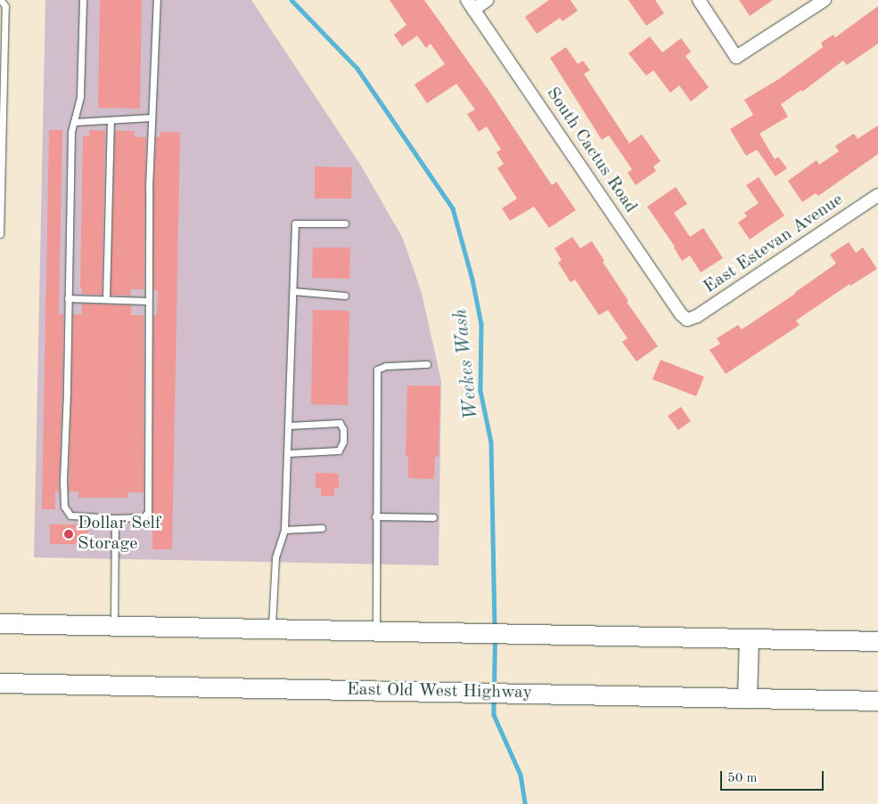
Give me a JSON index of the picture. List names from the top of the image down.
{
  "streets": {
    "main road": ["East Old West Highway"],
    "street": ["South Cactus Road", "East Estevan Avenue"]
  },
  "crossings": [
    ["South Cactus Road", "East Estevan Avenue"]
  ],
  "water": ["Weekes Wash"],
  "places": ["Dollar Self Storage"],
  "scale_bar": "50 m"
}
